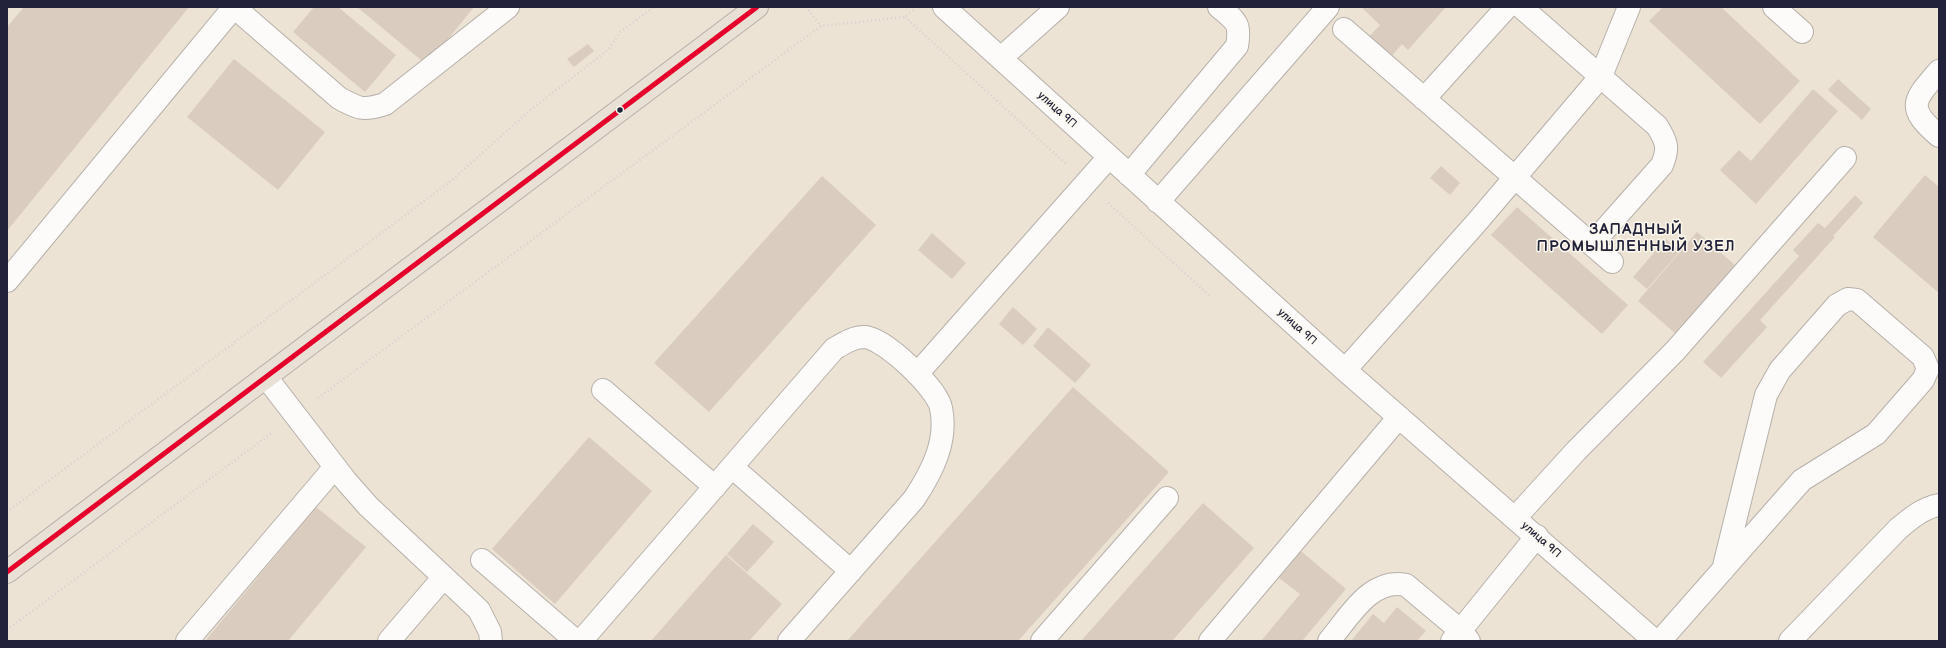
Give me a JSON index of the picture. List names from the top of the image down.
{
  "streets": {
    "street": ["улица 9П"]
  },
  "districts": ["ЗАПАДНЫЙ ПРОМЫШЛЕННЫЙ УЗЕЛ"]
}
